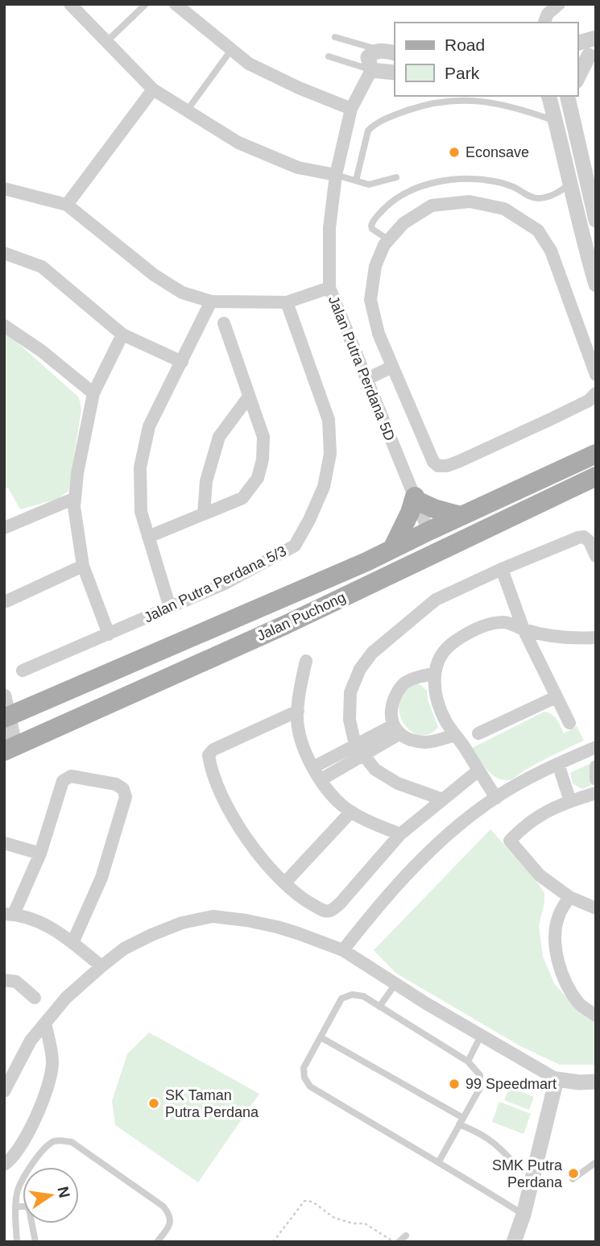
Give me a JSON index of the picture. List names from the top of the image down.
{
  "streets": {
    "main road": ["Jalan Puchong"],
    "street": ["Jalan Putra Perdana 5D", "Jalan Putra Perdana 5/3"]
  },
  "crossings": [
    ["Jalan Putra Perdana 5D", "Jalan Puchong"]
  ],
  "places": [
    "Econsave",
    "99 Speedmart",
    "SK Taman Putra Perdana",
    "SMK Putra Perdana"
  ],
  "legend": ["Road", "Park"],
  "north": "right"
}
